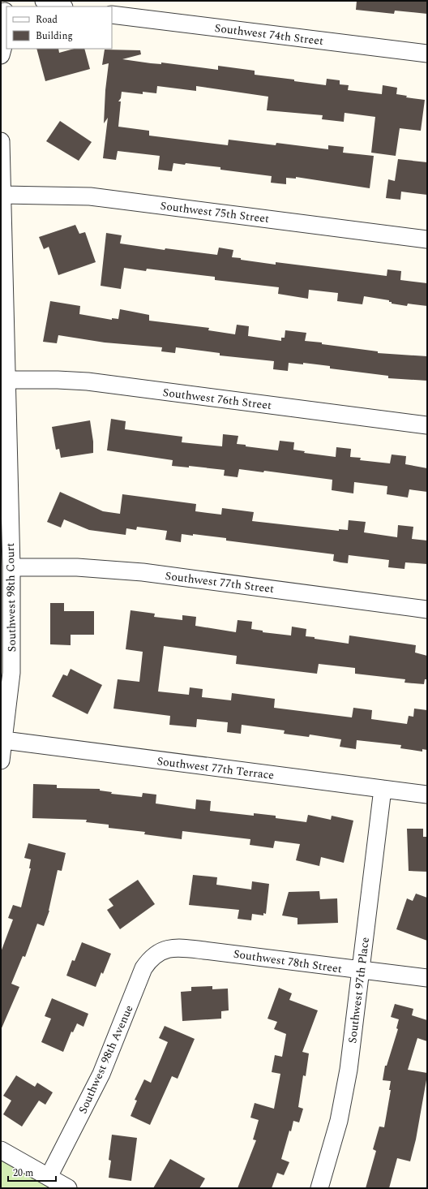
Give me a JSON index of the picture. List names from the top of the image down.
{
  "streets": {
    "street": [
      "Southwest 74th Street",
      "Southwest 75th Street",
      "Southwest 76th Street",
      "Southwest 77th Street",
      "Southwest 98th Court",
      "Southwest 77th Terrace",
      "Southwest 78th Street",
      "Southwest 97th Place",
      "Southwest 98th Avenue"
    ]
  },
  "crossings": [
    ["Southwest 75th Street", "Southwest 98th Court"],
    ["Southwest 76th Street", "Southwest 98th Court"],
    ["Southwest 77th Street", "Southwest 98th Court"],
    ["Southwest 98th Court", "Southwest 77th Terrace"],
    ["Southwest 77th Terrace", "Southwest 97th Place"],
    ["Southwest 78th Street", "Southwest 97th Place"],
    ["Southwest 78th Street", "Southwest 98th Avenue"]
  ],
  "legend": ["Road", "Building"],
  "scale_bar": "20 m"
}
